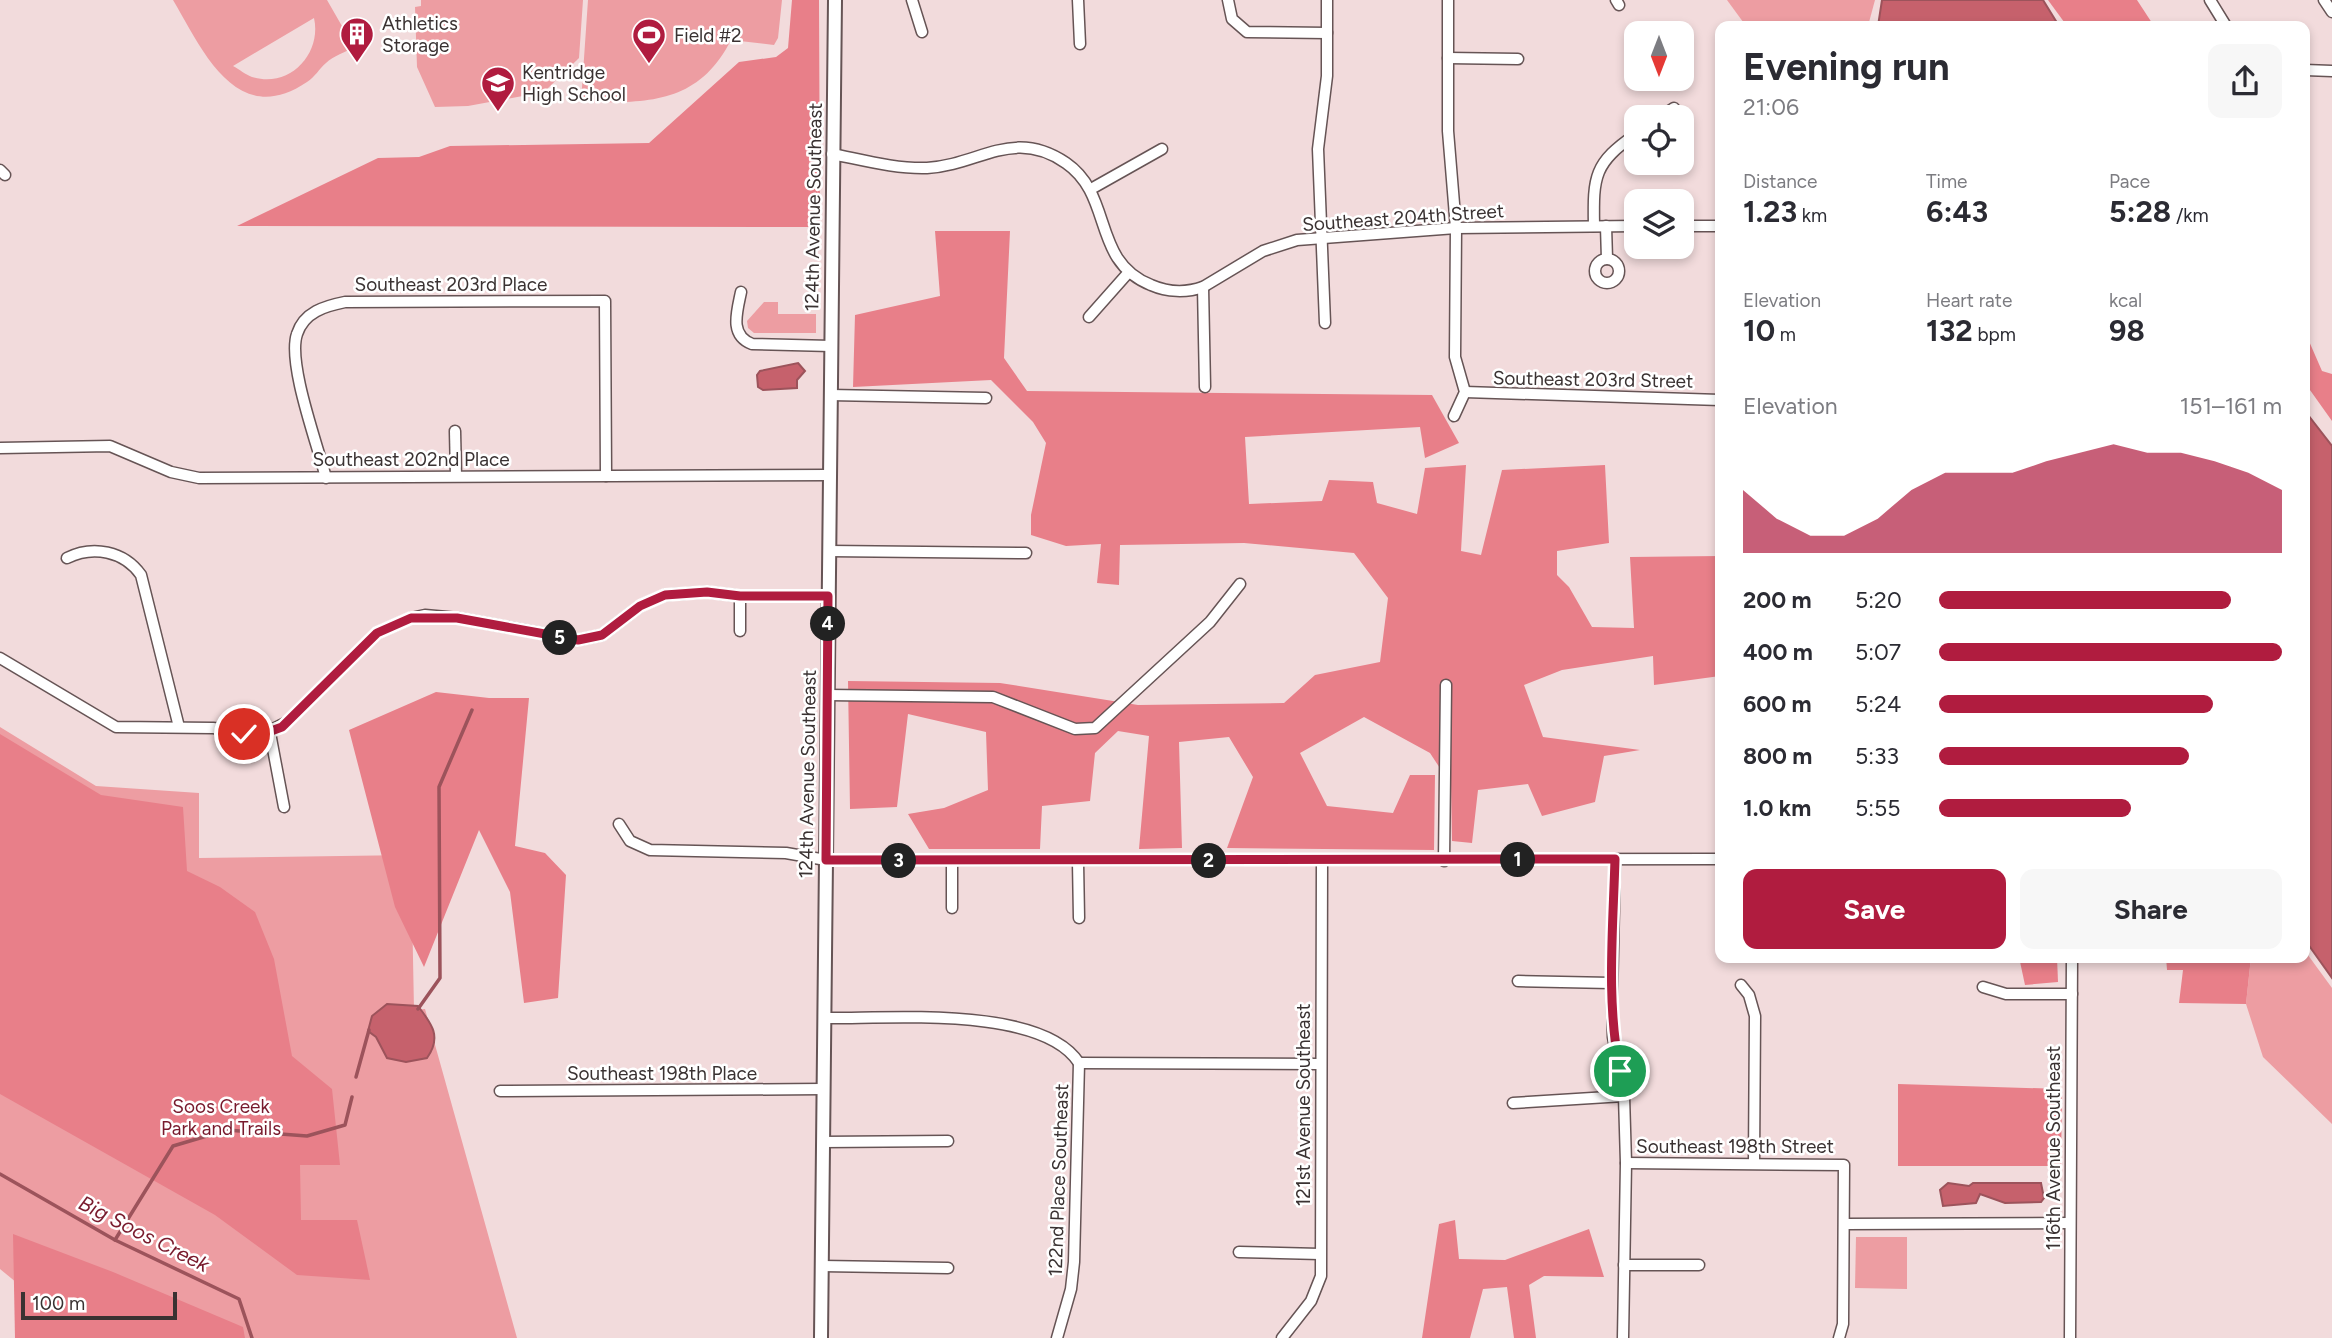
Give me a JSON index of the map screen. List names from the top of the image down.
{
  "streets": {
    "street": [
      "124th Avenue Southeast",
      "Southeast 204th Street",
      "Southeast 203rd Place",
      "Southeast 203rd Street",
      "Southeast 202nd Place",
      "Southeast 198th Place",
      "121st Avenue Southeast",
      "Southeast 198th Street",
      "116th Avenue Southeast",
      "122nd Place Southeast"
    ]
  },
  "crossings": [
    ["124th Avenue Southeast", "Southeast 202nd Place"],
    ["124th Avenue Southeast", "Southeast 198th Place"],
    ["Southeast 203rd Place", "Southeast 202nd Place"]
  ],
  "water": ["Big Soos Creek"],
  "parks": ["Soos Creek Park and Trails"],
  "places": {
    "building": ["Athletics Storage"],
    "sports": ["Field #2"],
    "school or university": ["Kentridge High School"]
  },
  "scale_bar": "100 m",
  "north": "bottom",
  "page": {
    "heading": ["Evening run", "21:06"],
    "stats": [
      ["Distance", "1.23 km"],
      ["Time", "6:43"],
      ["Pace", "5:28 /km"],
      ["Elevation", "10 m"],
      ["Heart rate", "132 bpm"],
      ["kcal", "98"]
    ],
    "chart": ["Elevation", "151–161 m"],
    "list": [
      {
        "name": "200 m",
        "note": "5:20"
      },
      {
        "name": "400 m",
        "note": "5:07"
      },
      {
        "name": "600 m",
        "note": "5:24"
      },
      {
        "name": "800 m",
        "note": "5:33"
      },
      {
        "name": "1.0 km",
        "note": "5:55"
      }
    ],
    "pins": [
      "4",
      "5",
      "1",
      "2",
      "3"
    ],
    "buttons": ["Save", "Share"],
    "scale": "100 m"
  }
}
